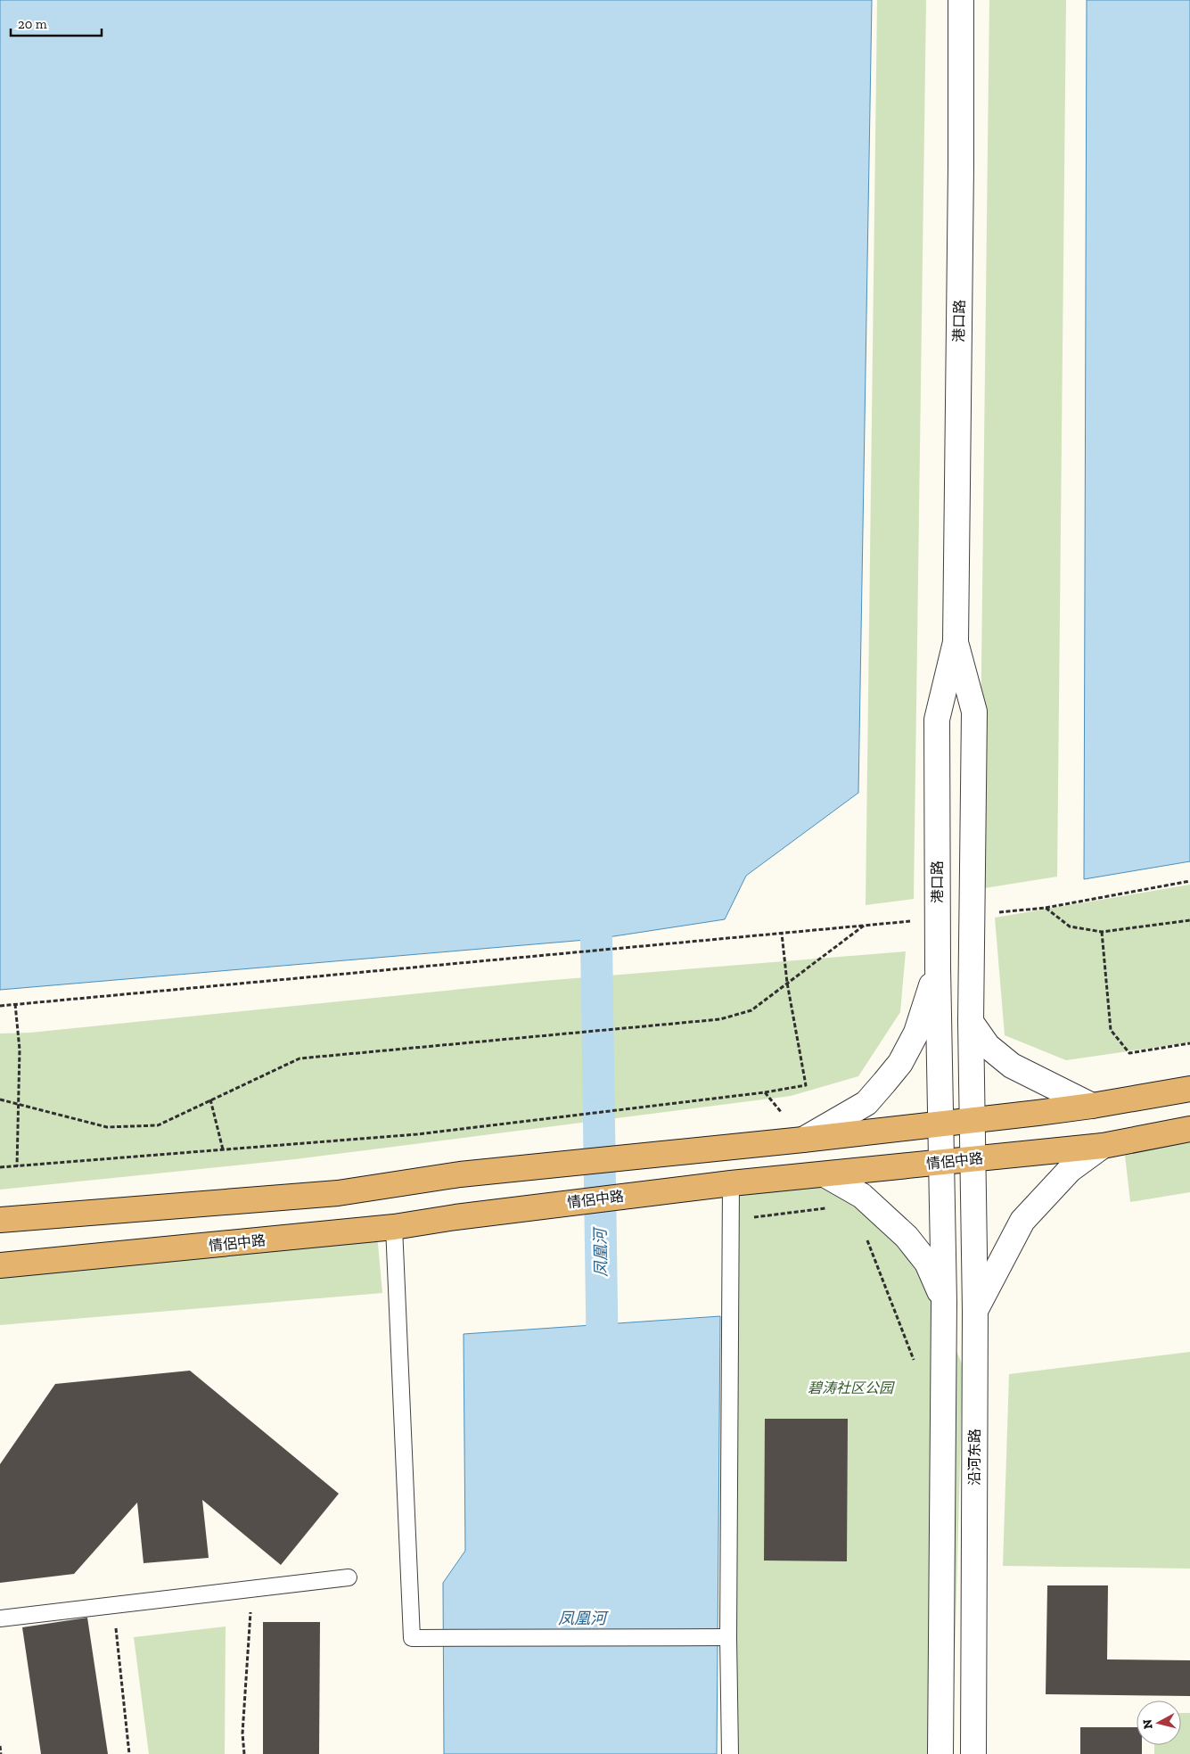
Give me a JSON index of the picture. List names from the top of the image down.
{
  "streets": {
    "highway": ["情侶中路"],
    "street": ["港口路", "沿河东路"]
  },
  "crossings": [
    ["港口路", "情侶中路"],
    ["港口路", "沿河东路"],
    ["情侶中路", "沿河东路"]
  ],
  "water": ["凤凰河"],
  "parks": ["碧涛社区公园"],
  "scale_bar": "20 m",
  "north": "left"
}
